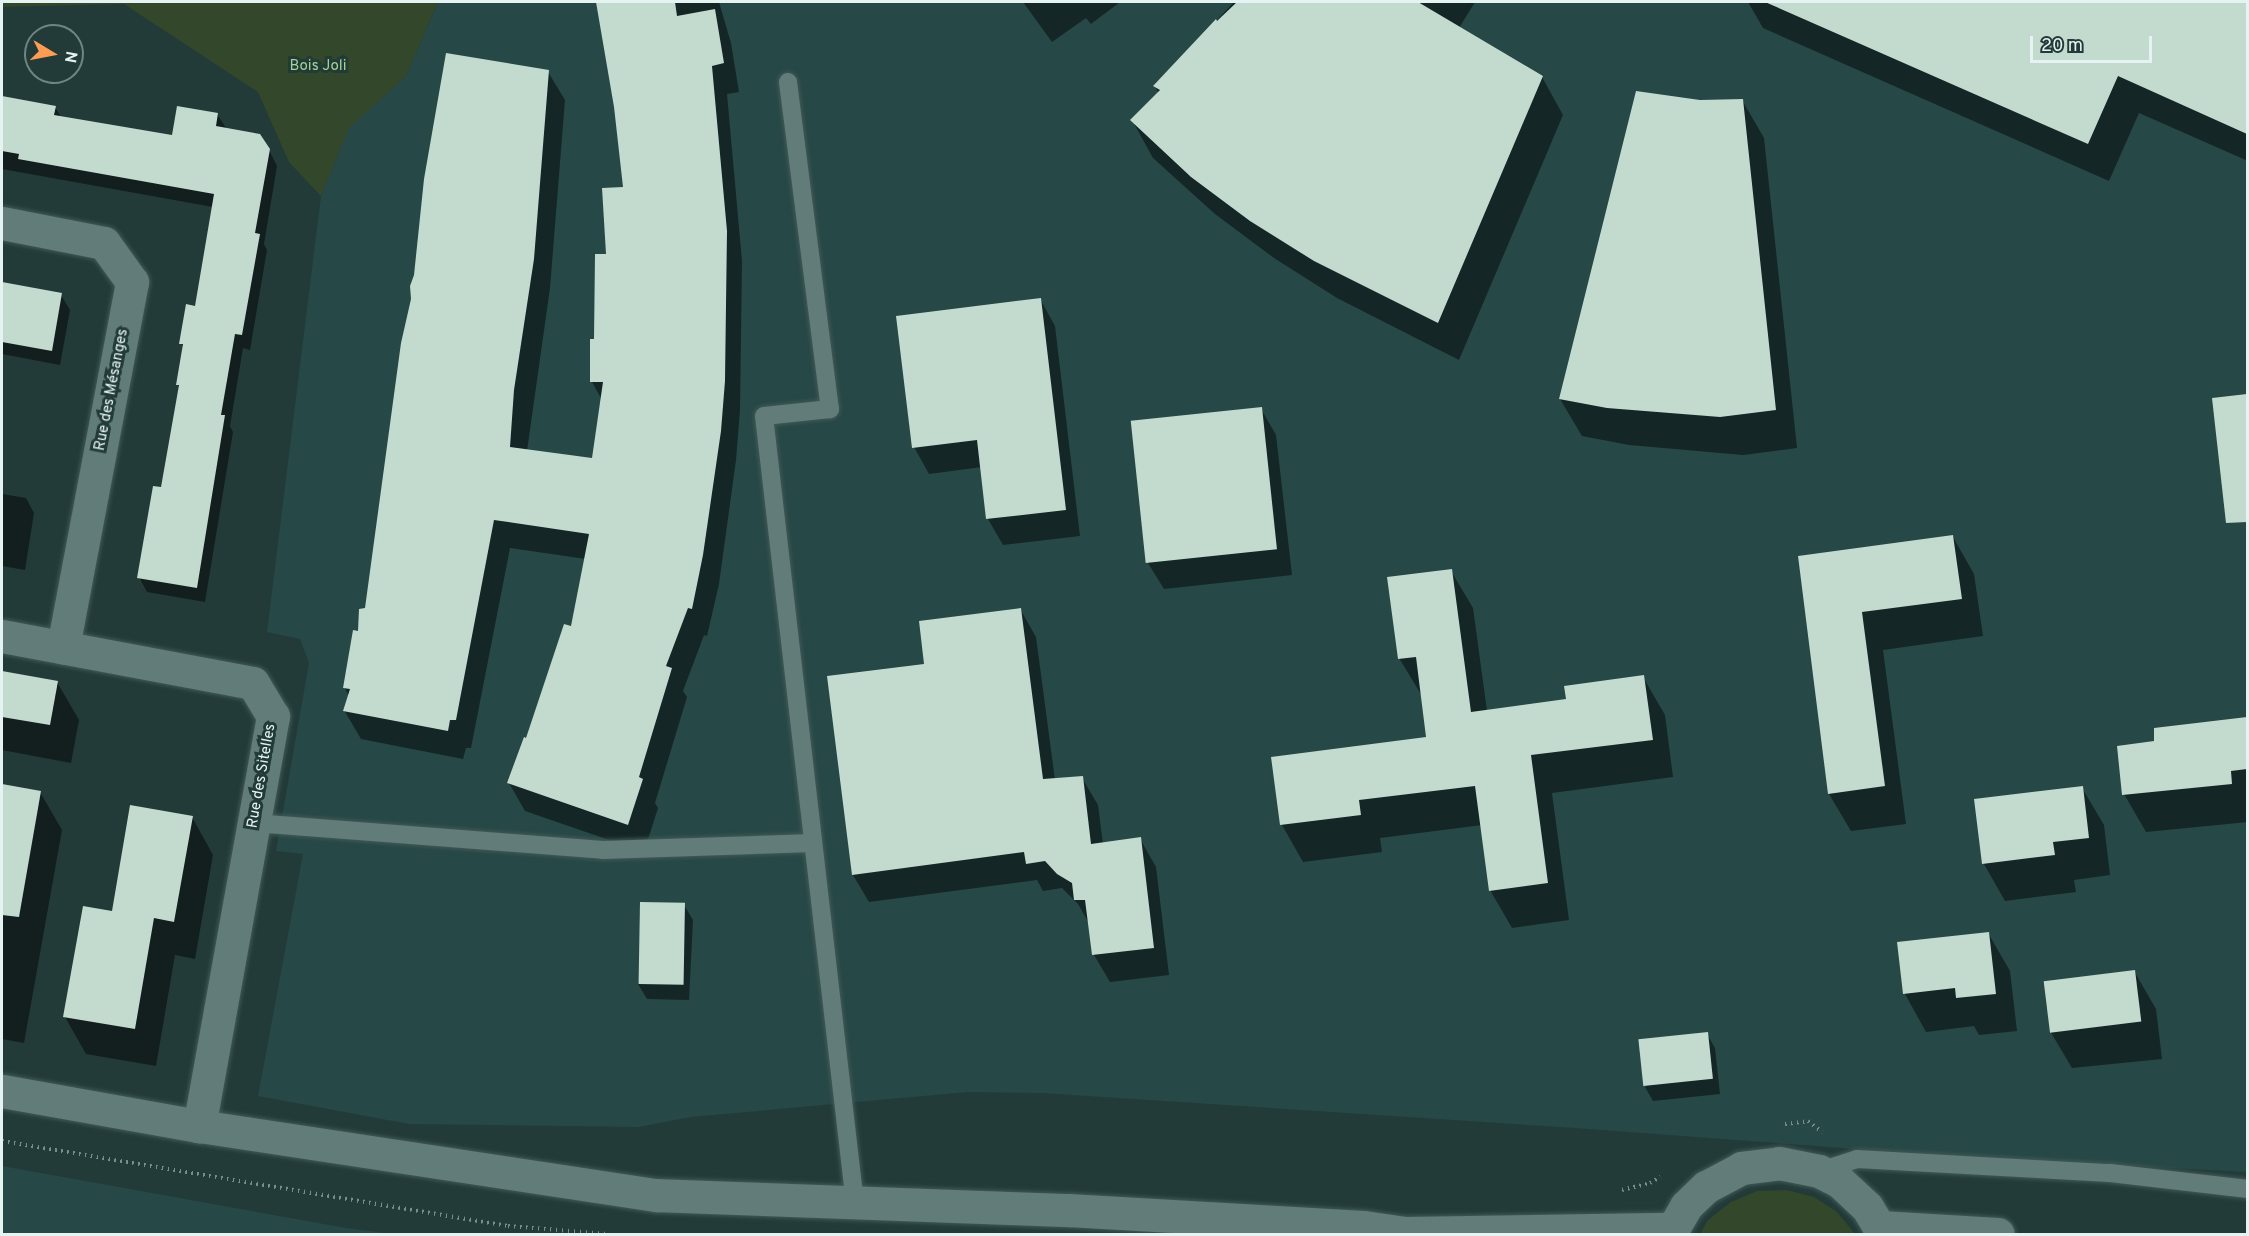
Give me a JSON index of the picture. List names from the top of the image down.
{
  "streets": {
    "street": ["Rue des Mésanges", "Rue des Sitelles"]
  },
  "crossings": [
    ["Rue des Mésanges", "Rue des Sitelles"]
  ],
  "parks": ["Bois Joli"],
  "scale_bar": "20 m",
  "north": "right"
}
